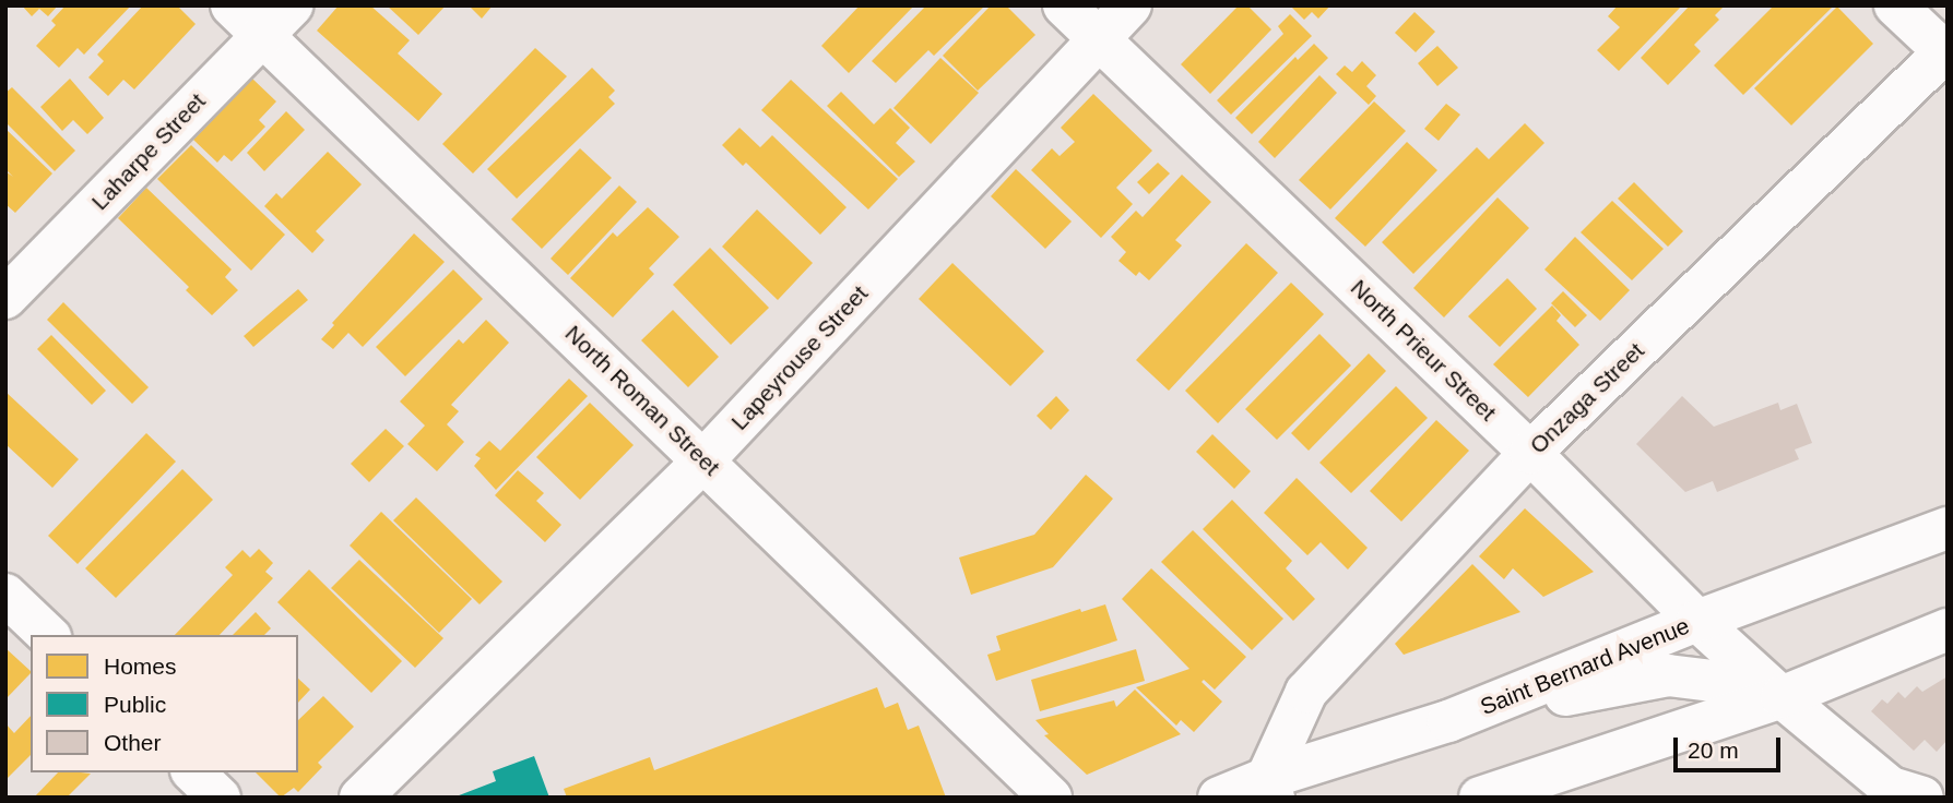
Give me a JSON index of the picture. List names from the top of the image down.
{
  "streets": {
    "street": [
      "Laharpe Street",
      "North Prieur Street",
      "Lapeyrouse Street",
      "Onzaga Street",
      "North Roman Street",
      "Saint Bernard Avenue"
    ]
  },
  "crossings": [
    ["Laharpe Street", "North Roman Street"],
    ["North Prieur Street", "Lapeyrouse Street"],
    ["North Prieur Street", "Onzaga Street"],
    ["North Prieur Street", "Saint Bernard Avenue"],
    ["Lapeyrouse Street", "North Roman Street"],
    ["Onzaga Street", "Saint Bernard Avenue"]
  ],
  "legend": ["Homes", "Public", "Other"],
  "scale_bar": "20 m"
}
